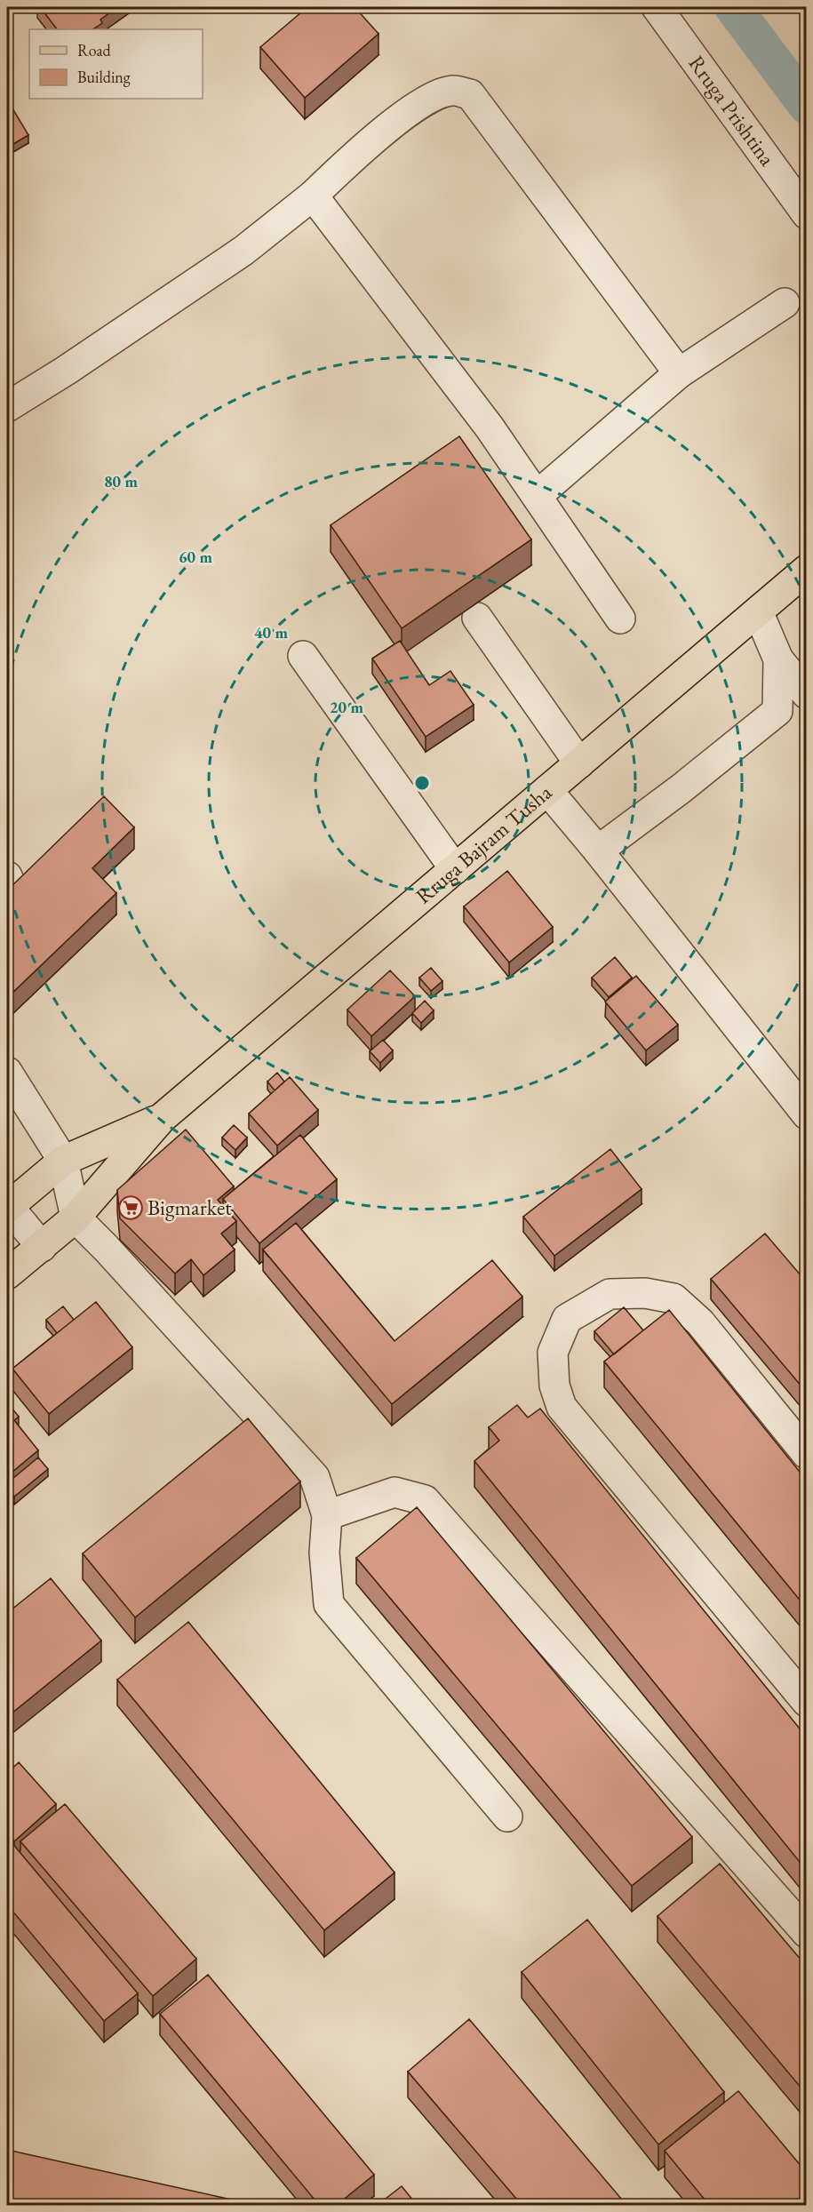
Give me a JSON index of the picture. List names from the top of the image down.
{
  "streets": {
    "main road": ["Rruga Bajram Tusha"],
    "street": ["Rruga Prishtina"]
  },
  "places": {
    "supermarket": ["Bigmarket"]
  },
  "legend": ["Road", "Building"],
  "rings": [
    "80 m",
    "60 m",
    "40 m",
    "20 m"
  ]
}
